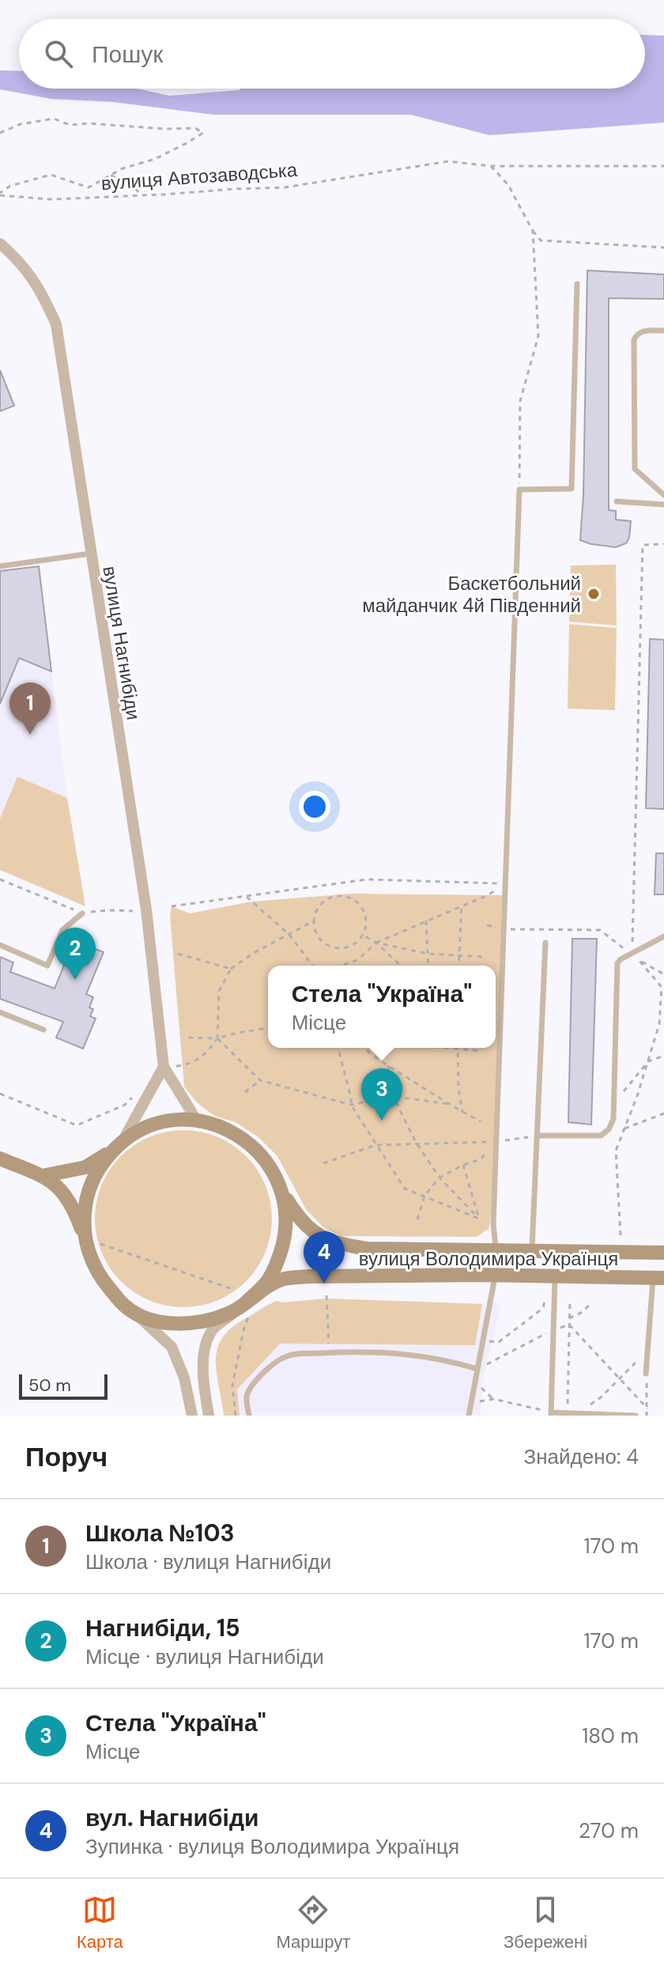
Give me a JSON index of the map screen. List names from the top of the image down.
{
  "streets": {
    "street": ["вулиця Нагнибіди", "вулиця Володимира Українця"],
    "path": ["вулиця Автозаводська"]
  },
  "crossings": [
    ["вулиця Нагнибіди", "вулиця Володимира Українця"]
  ],
  "places": ["Баскетбольний майданчик 4й Південний"],
  "scale_bar": "50 m",
  "page": {
    "search": "Пошук",
    "pins": [
      "1",
      "2",
      "3",
      "4"
    ],
    "popup": ["Стела \"Україна\"", "Місце"],
    "scale": "50 m",
    "heading": ["Поруч", "Знайдено: 4"],
    "list": [
      {
        "mark": "1",
        "name": "Школа №103",
        "note": "Школа · вулиця Нагнибіди",
        "value": "170 m"
      },
      {
        "mark": "2",
        "name": "Нагнибіди, 15",
        "note": "Місце · вулиця Нагнибіди",
        "value": "170 m"
      },
      {
        "mark": "3",
        "name": "Стела \"Україна\"",
        "note": "Місце",
        "value": "180 m"
      },
      {
        "mark": "4",
        "name": "вул. Нагнибіди",
        "note": "Зупинка · вулиця Володимира Українця",
        "value": "270 m"
      }
    ],
    "nav": ["Карта", "Маршрут", "Збережені"]
  }
}
